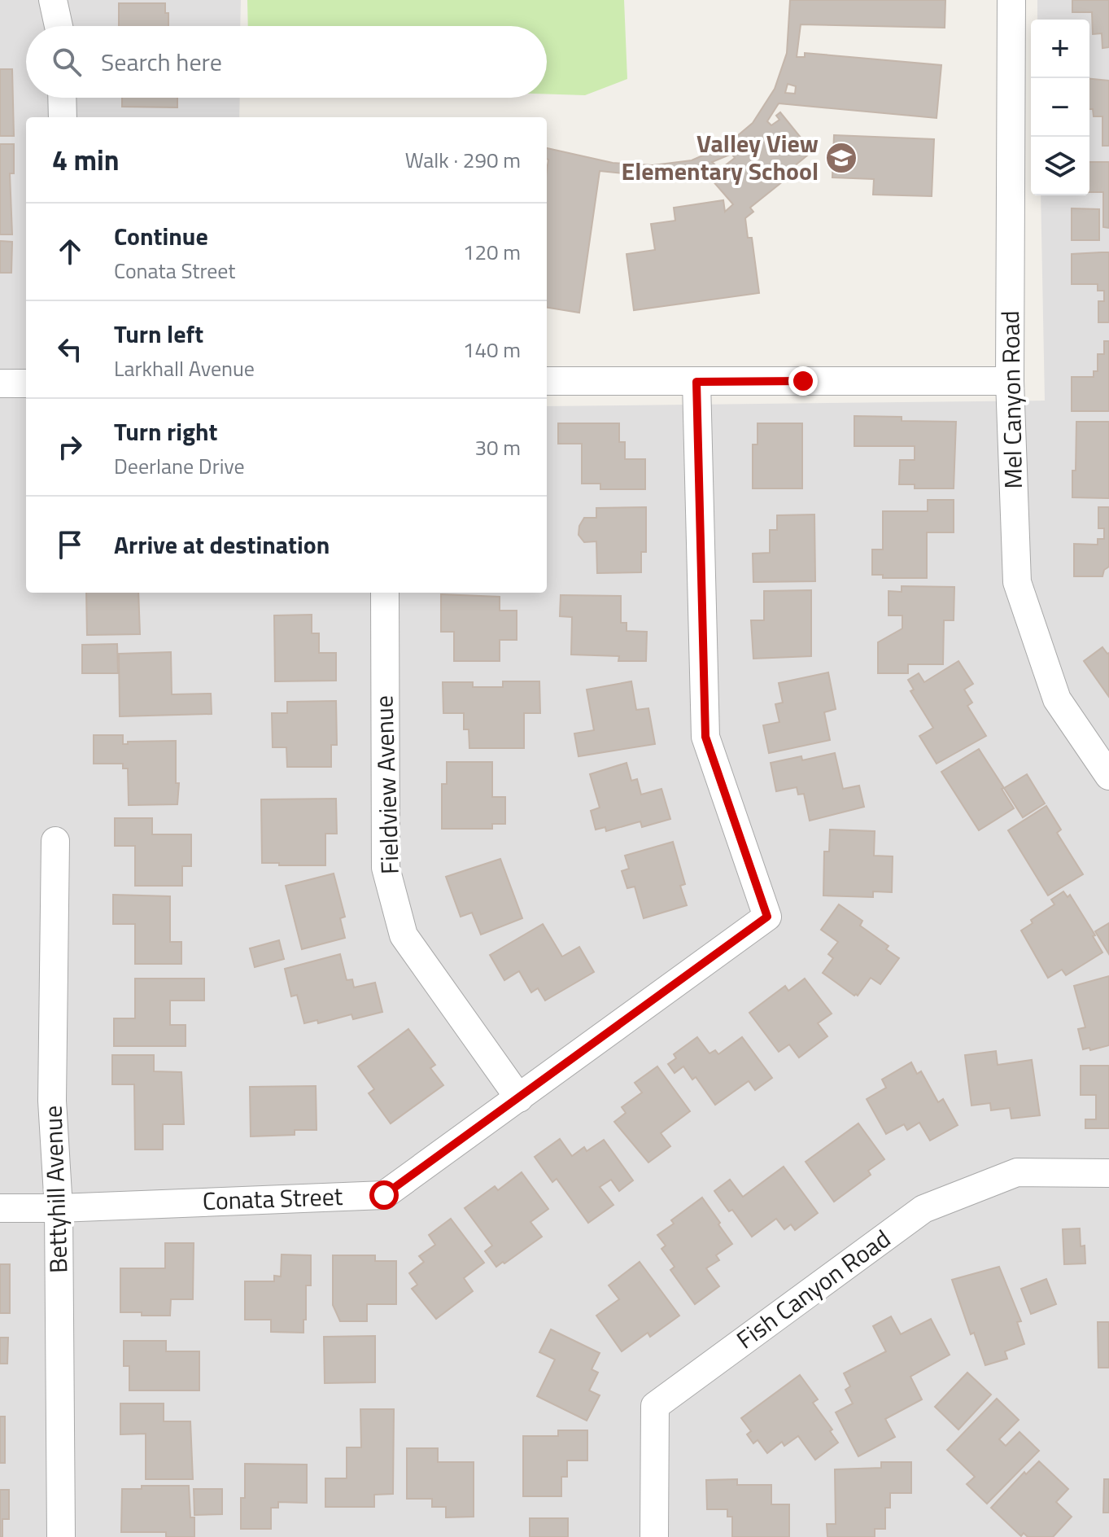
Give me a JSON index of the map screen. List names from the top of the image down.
{
  "streets": {
    "street": [
      "Mel Canyon Road",
      "Fieldview Avenue",
      "Bettyhill Avenue",
      "Conata Street",
      "Fish Canyon Road"
    ]
  },
  "crossings": [
    ["Fieldview Avenue", "Conata Street"],
    ["Bettyhill Avenue", "Conata Street"]
  ],
  "places": {
    "school or university": ["Valley View Elementary School"]
  },
  "page": {
    "map_buttons": ["+", "−"],
    "search": "Search here",
    "heading": ["4 min", "Walk · 290 m"],
    "list": [
      ["Continue", "Conata Street", "120 m"],
      ["Turn left", "Larkhall Avenue", "140 m"],
      ["Turn right", "Deerlane Drive", "30 m"],
      "Arrive at destination"
    ]
  }
}
